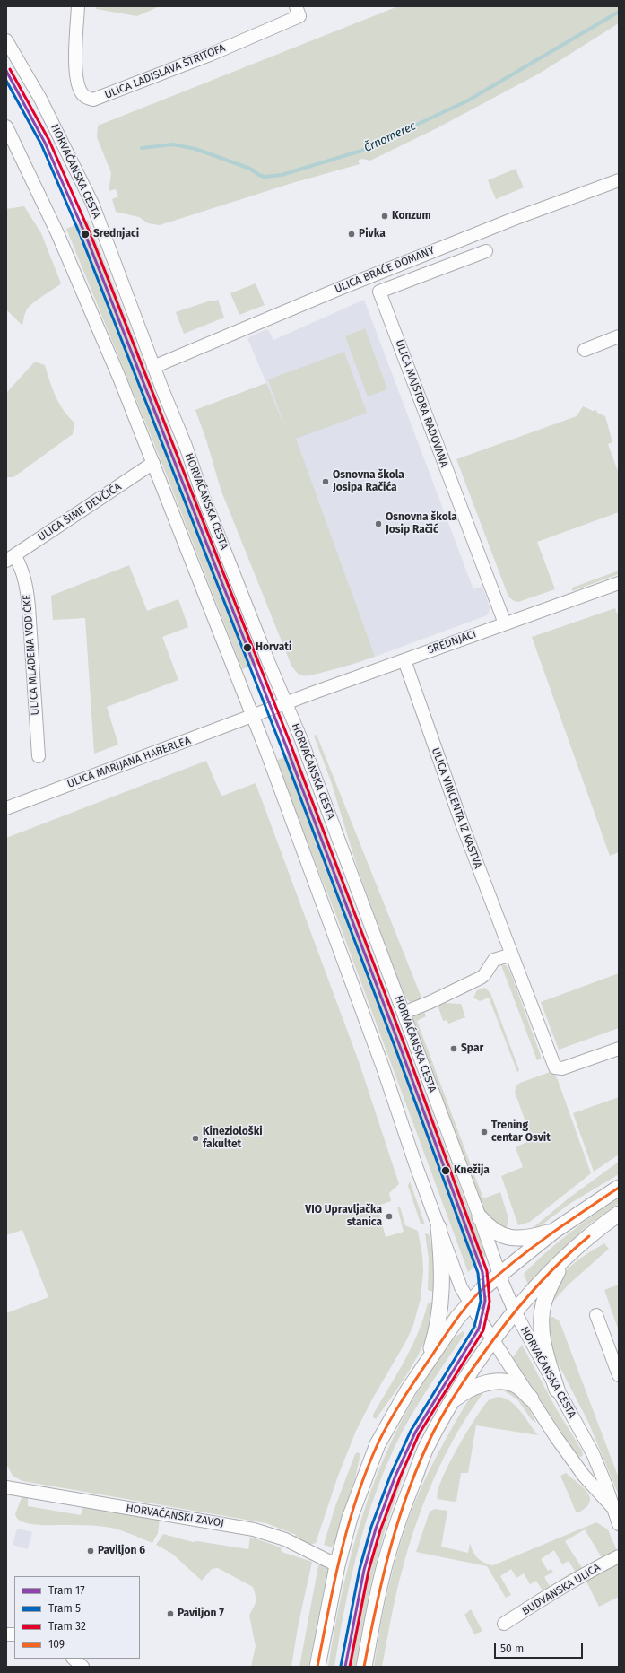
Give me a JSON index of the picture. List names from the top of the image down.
{
  "streets": {
    "street": [
      "ULICA LADISLAVA ŠTRITOFA",
      "HORVAĆANSKA CESTA",
      "ULICA BRAĆE DOMANY",
      "ULICA MAJSTORA RADOVANA",
      "ULICA ŠIME DEVČIĆA",
      "SREDNJACI",
      "ULICA MLADENA VODIČKE",
      "ULICA MARIJANA HABERLEA",
      "ULICA VINCENTA IZ KASTVA",
      "HORVAĆANSKI ZAVOJ",
      "BUDVANSKA ULICA"
    ]
  },
  "crossings": [
    ["HORVAĆANSKA CESTA", "ULICA BRAĆE DOMANY"],
    ["HORVAĆANSKA CESTA", "ULICA ŠIME DEVČIĆA"],
    ["HORVAĆANSKA CESTA", "SREDNJACI"],
    ["HORVAĆANSKA CESTA", "ULICA MARIJANA HABERLEA"],
    ["ULICA MAJSTORA RADOVANA", "SREDNJACI"],
    ["ULICA ŠIME DEVČIĆA", "ULICA MLADENA VODIČKE"],
    ["SREDNJACI", "ULICA MARIJANA HABERLEA"],
    ["SREDNJACI", "ULICA VINCENTA IZ KASTVA"]
  ],
  "water": ["Črnomerec"],
  "places": [
    "Konzum",
    "Srednjaci",
    "Pivka",
    "Osnovna škola Josipa Račića",
    "Osnovna škola Josip Račić",
    "Horvati",
    "Spar",
    "Trening centar Osvit",
    "Kineziološki fakultet",
    "Knežija",
    "VIO Upravljačka stanica",
    "Paviljon 6",
    "Paviljon 7"
  ],
  "lines": [
    "tram line 32",
    "tram line 17",
    "tram line 5",
    "transit line 109"
  ],
  "legend": [
    "Tram 17",
    "Tram 5",
    "Tram 32",
    "109"
  ],
  "scale_bar": "50 m"
}
